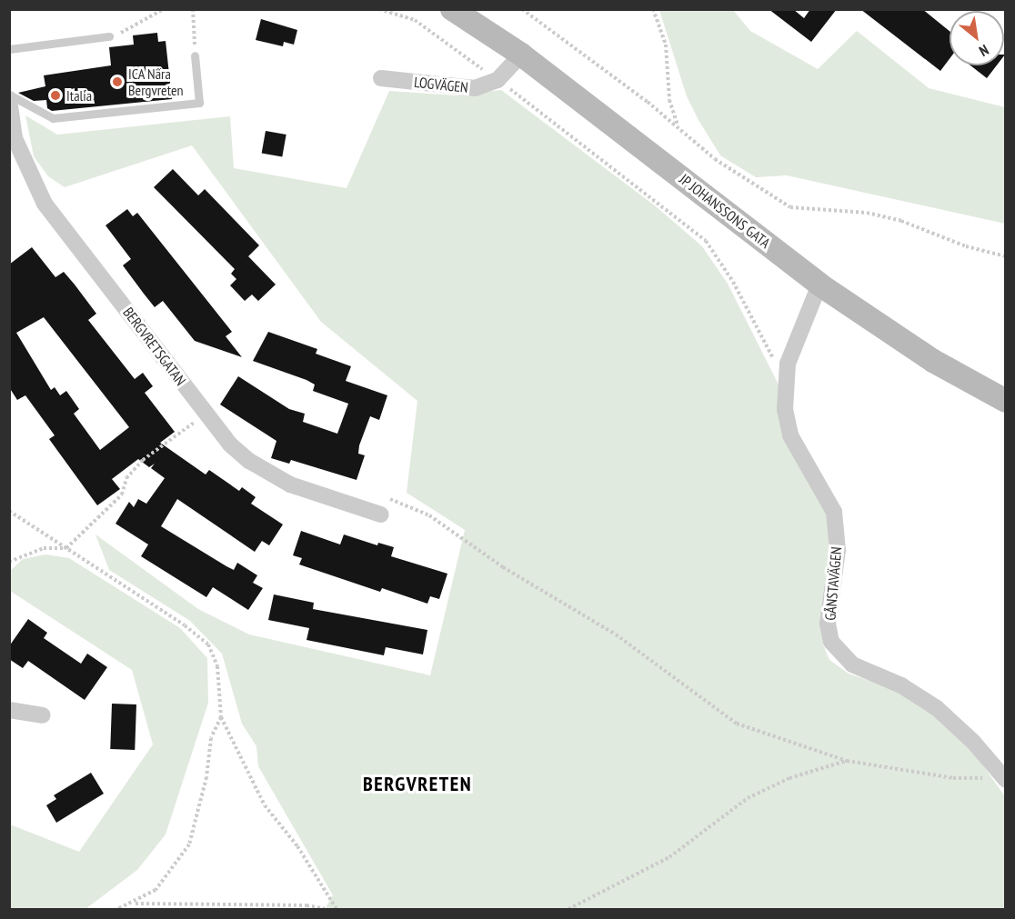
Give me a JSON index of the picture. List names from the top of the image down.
{
  "streets": {
    "street": [
      "LOGVÄGEN",
      "JP JOHANSSONS GATA",
      "BERGVRETSGATAN",
      "GÅNSTAVÄGEN"
    ]
  },
  "crossings": [
    ["LOGVÄGEN", "JP JOHANSSONS GATA"],
    ["JP JOHANSSONS GATA", "GÅNSTAVÄGEN"]
  ],
  "districts": ["BERGVRETEN"],
  "places": ["ICA Nära Bergvreten", "Italia"],
  "north": "bottom right"
}
